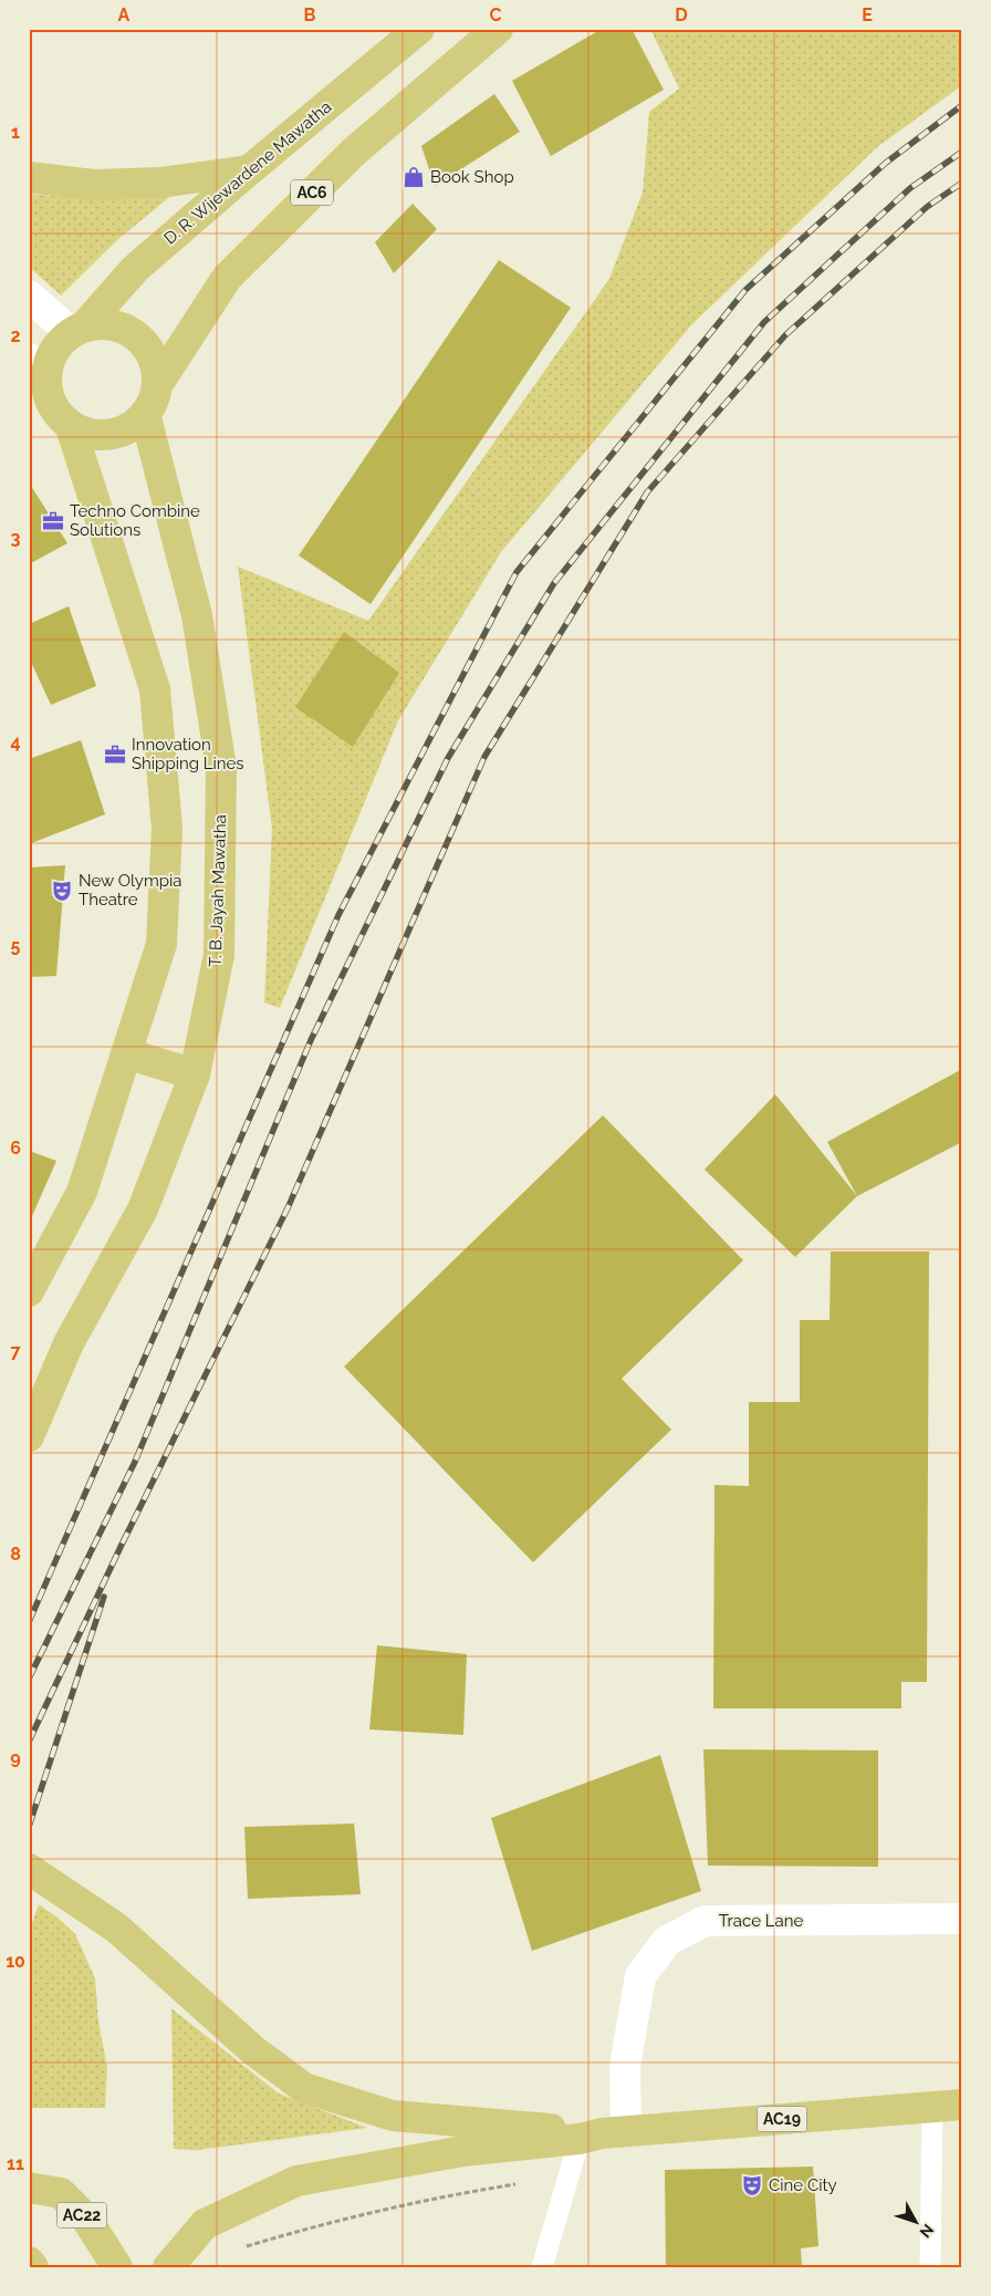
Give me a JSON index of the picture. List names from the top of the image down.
{
  "streets": {
    "main road": [
      "D. R. Wijewardene Mawatha",
      "AC6",
      "T. B. Jayah Mawatha",
      "AC19",
      "AC22"
    ],
    "street": ["Trace Lane"]
  },
  "crossings": [
    ["D. R. Wijewardene Mawatha", "AC6"],
    ["D. R. Wijewardene Mawatha", "T. B. Jayah Mawatha"],
    ["AC6", "T. B. Jayah Mawatha"],
    ["Trace Lane", "AC19"]
  ],
  "places": {
    "shop": ["Book Shop"],
    "office": ["Techno Combine Solutions", "Innovation Shipping Lines"],
    "theatre": ["New Olympia Theatre", "Cine City"]
  },
  "north": "bottom right",
  "grid": {
    "columns": [
      "A",
      "B",
      "C",
      "D",
      "E"
    ],
    "rows": [
      "1",
      "2",
      "3",
      "4",
      "5",
      "6",
      "7",
      "8",
      "9",
      "10",
      "11"
    ]
  }
}
